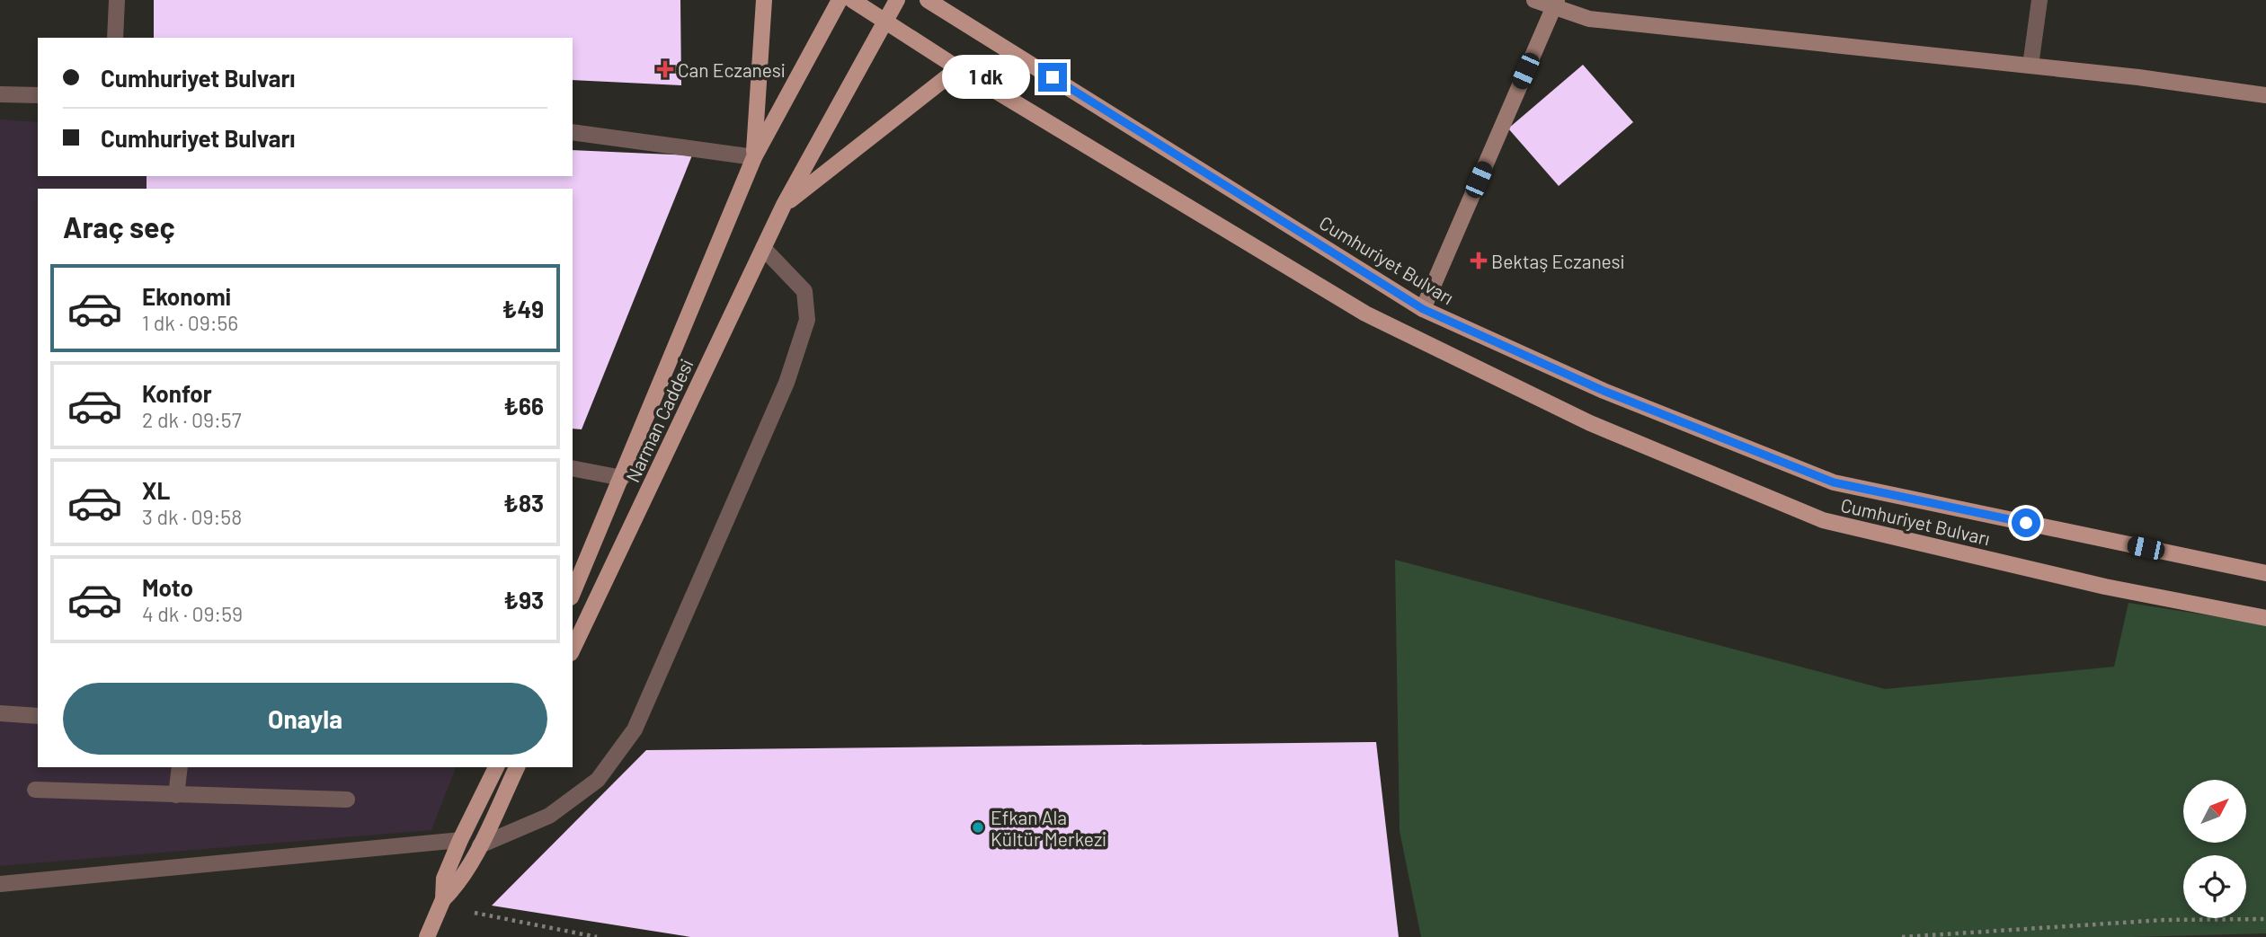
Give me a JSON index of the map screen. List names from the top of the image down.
{
  "streets": {
    "main road": ["Cumhuriyet Bulvarı", "Narman Caddesi"]
  },
  "crossings": [
    ["Cumhuriyet Bulvarı", "Narman Caddesi"]
  ],
  "places": {
    "health": ["Can Eczanesi", "Bektaş Eczanesi"],
    "other": ["Efkan Ala Kültür Merkezi"]
  },
  "north": "top right",
  "page": {
    "banner": ["Cumhuriyet Bulvarı", "Cumhuriyet Bulvarı"],
    "bubble": "1 dk",
    "heading": "Araç seç",
    "list": [
      {
        "name": "Ekonomi",
        "note": "1 dk · 09:56",
        "value": "₺49"
      },
      {
        "name": "Konfor",
        "note": "2 dk · 09:57",
        "value": "₺66"
      },
      {
        "name": "XL",
        "note": "3 dk · 09:58",
        "value": "₺83"
      },
      {
        "name": "Moto",
        "note": "4 dk · 09:59",
        "value": "₺93"
      }
    ],
    "buttons": "Onayla"
  }
}
